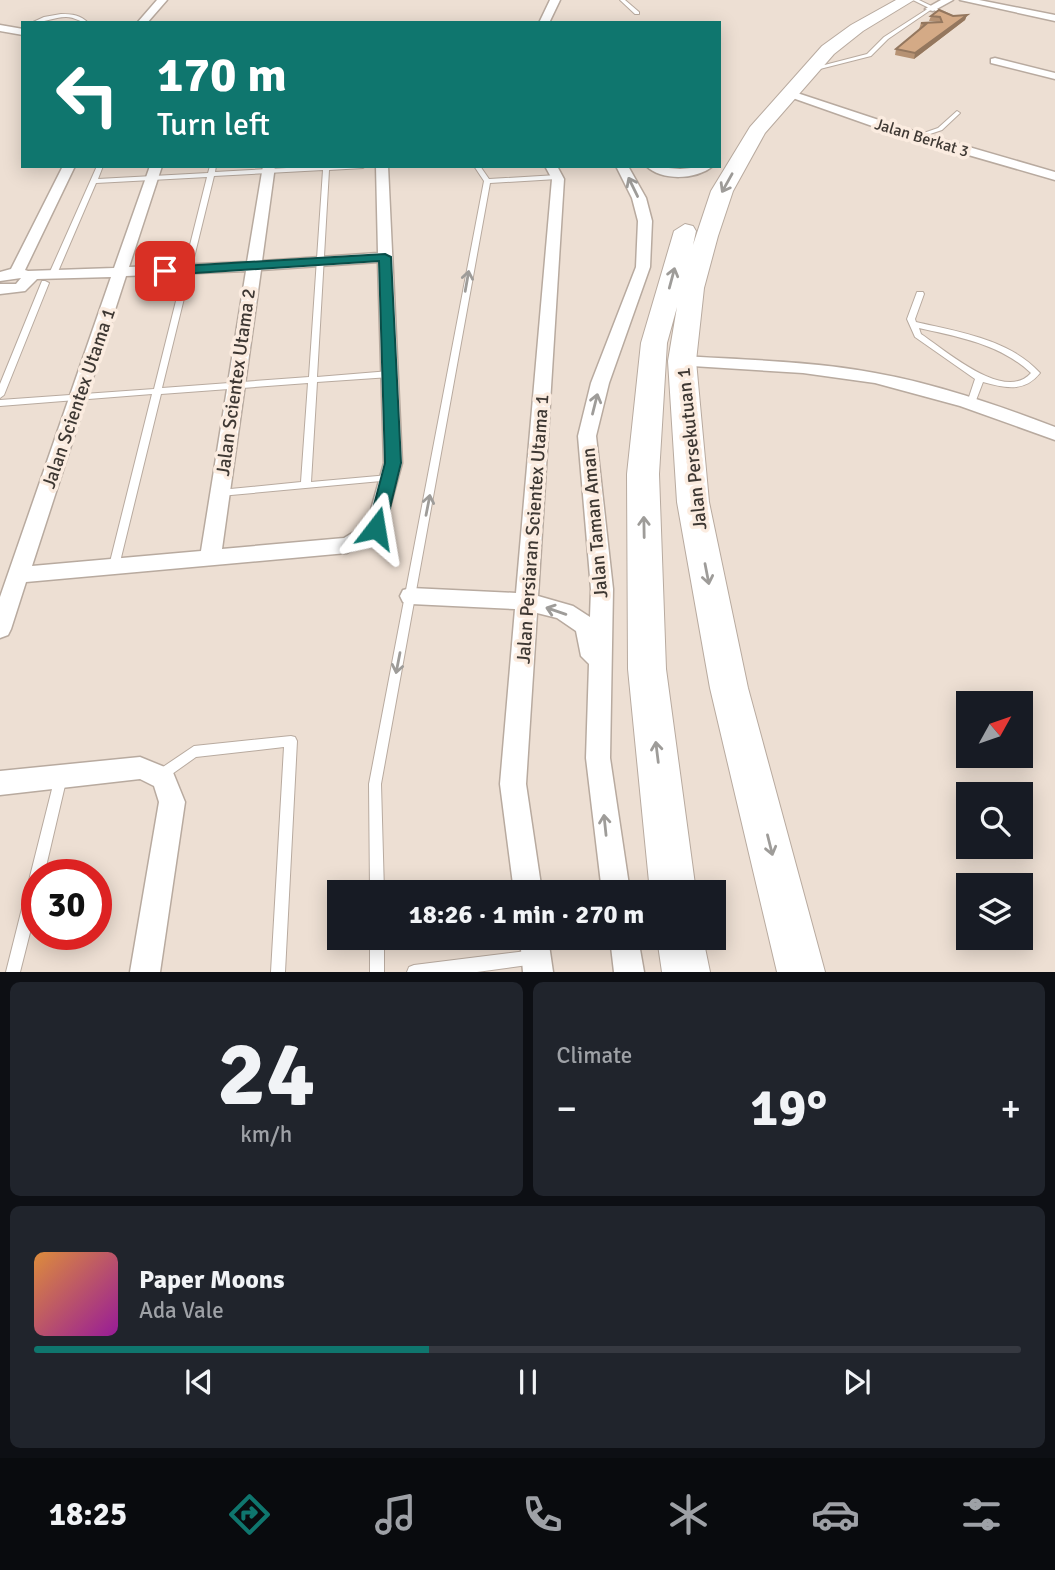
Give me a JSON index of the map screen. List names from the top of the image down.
{
  "streets": {
    "highway": ["Jalan Persekutuan 1"],
    "street": [
      "Jalan Berkat 3",
      "Jalan Scientex Utama 2",
      "Jalan Scientex Utama 1",
      "Jalan Taman Aman",
      "Jalan Persiaran Scientex Utama 1"
    ]
  },
  "crossings": [
    ["Jalan Berkat 3", "Jalan Persekutuan 1"]
  ],
  "one_way": ["Jalan Taman Aman"],
  "north": "top right",
  "page": {
    "turn": ["170 m", "Turn left"],
    "limit": "30",
    "trip": "18:26 · 1 min · 270 m",
    "tile": [
      ["24", "km/h"],
      "Climate"
    ],
    "heat": ["−", "19°", "+"],
    "song": ["Paper Moons", "Ada Vale"],
    "tabs": "18:25"
  }
}
